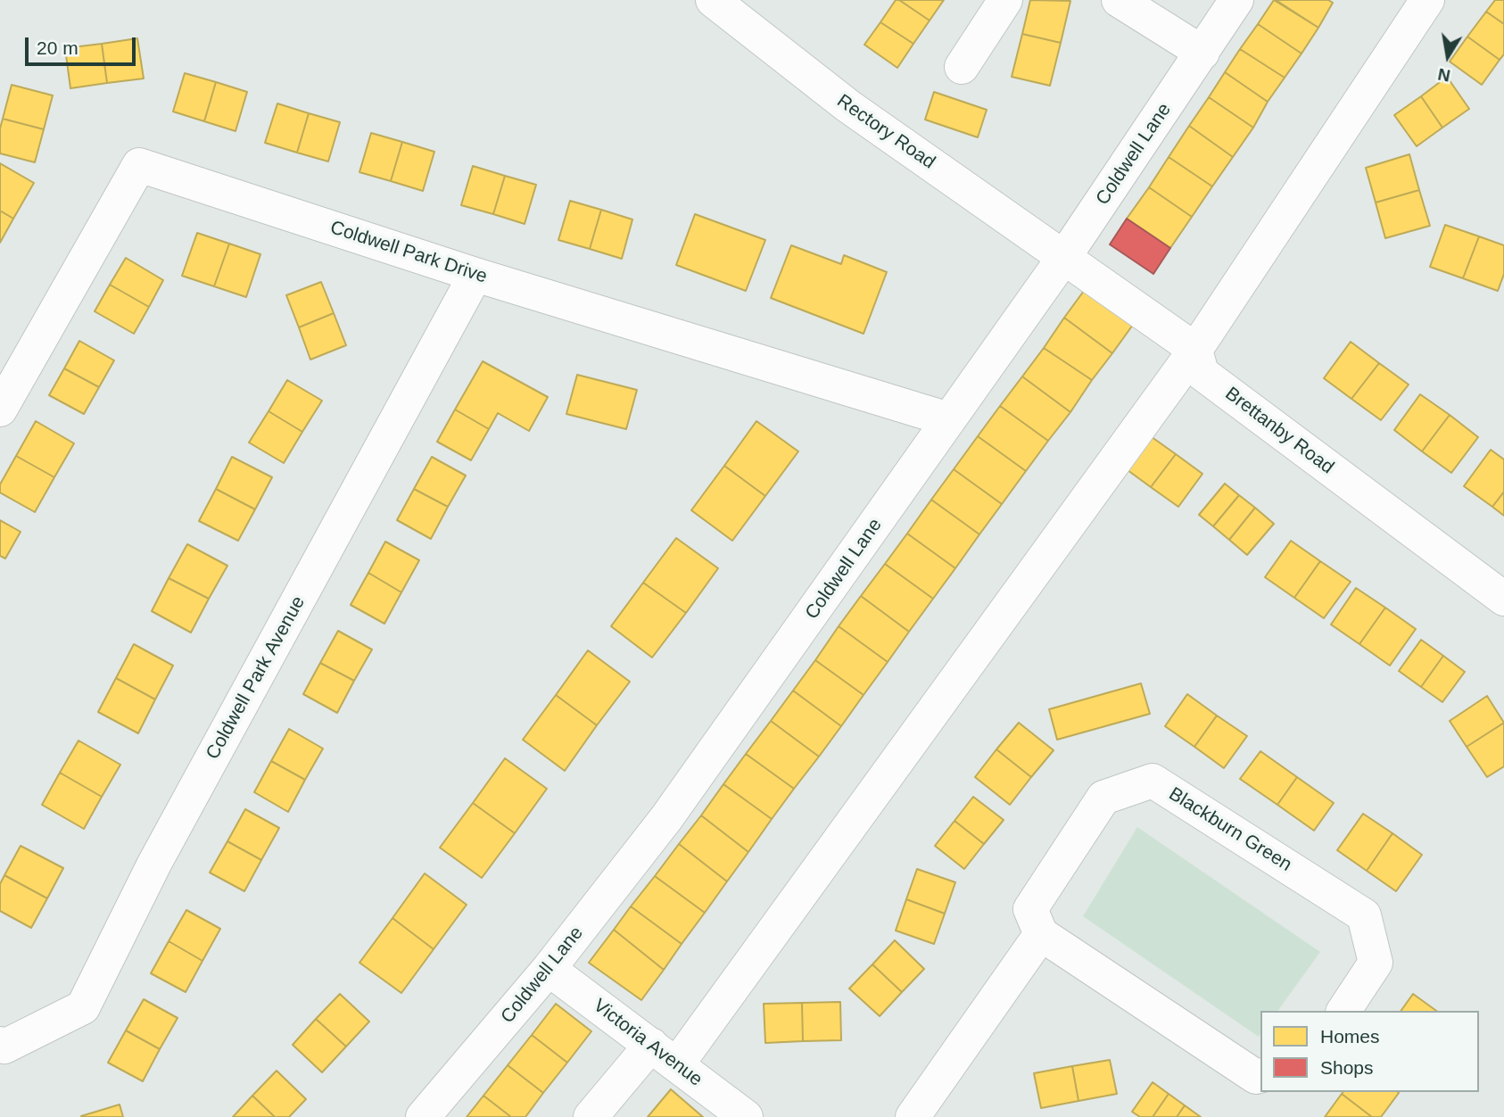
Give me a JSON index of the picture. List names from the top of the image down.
{
  "streets": {
    "street": [
      "Rectory Road",
      "Coldwell Lane",
      "Coldwell Park Drive",
      "Brettanby Road",
      "Coldwell Park Avenue",
      "Blackburn Green",
      "Victoria Avenue"
    ]
  },
  "crossings": [
    ["Rectory Road", "Coldwell Lane"],
    ["Rectory Road", "Brettanby Road"],
    ["Coldwell Lane", "Coldwell Park Drive"],
    ["Coldwell Lane", "Brettanby Road"],
    ["Coldwell Lane", "Victoria Avenue"],
    ["Coldwell Park Drive", "Coldwell Park Avenue"]
  ],
  "legend": ["Homes", "Shops"],
  "scale_bar": "20 m",
  "north": "bottom"
}
